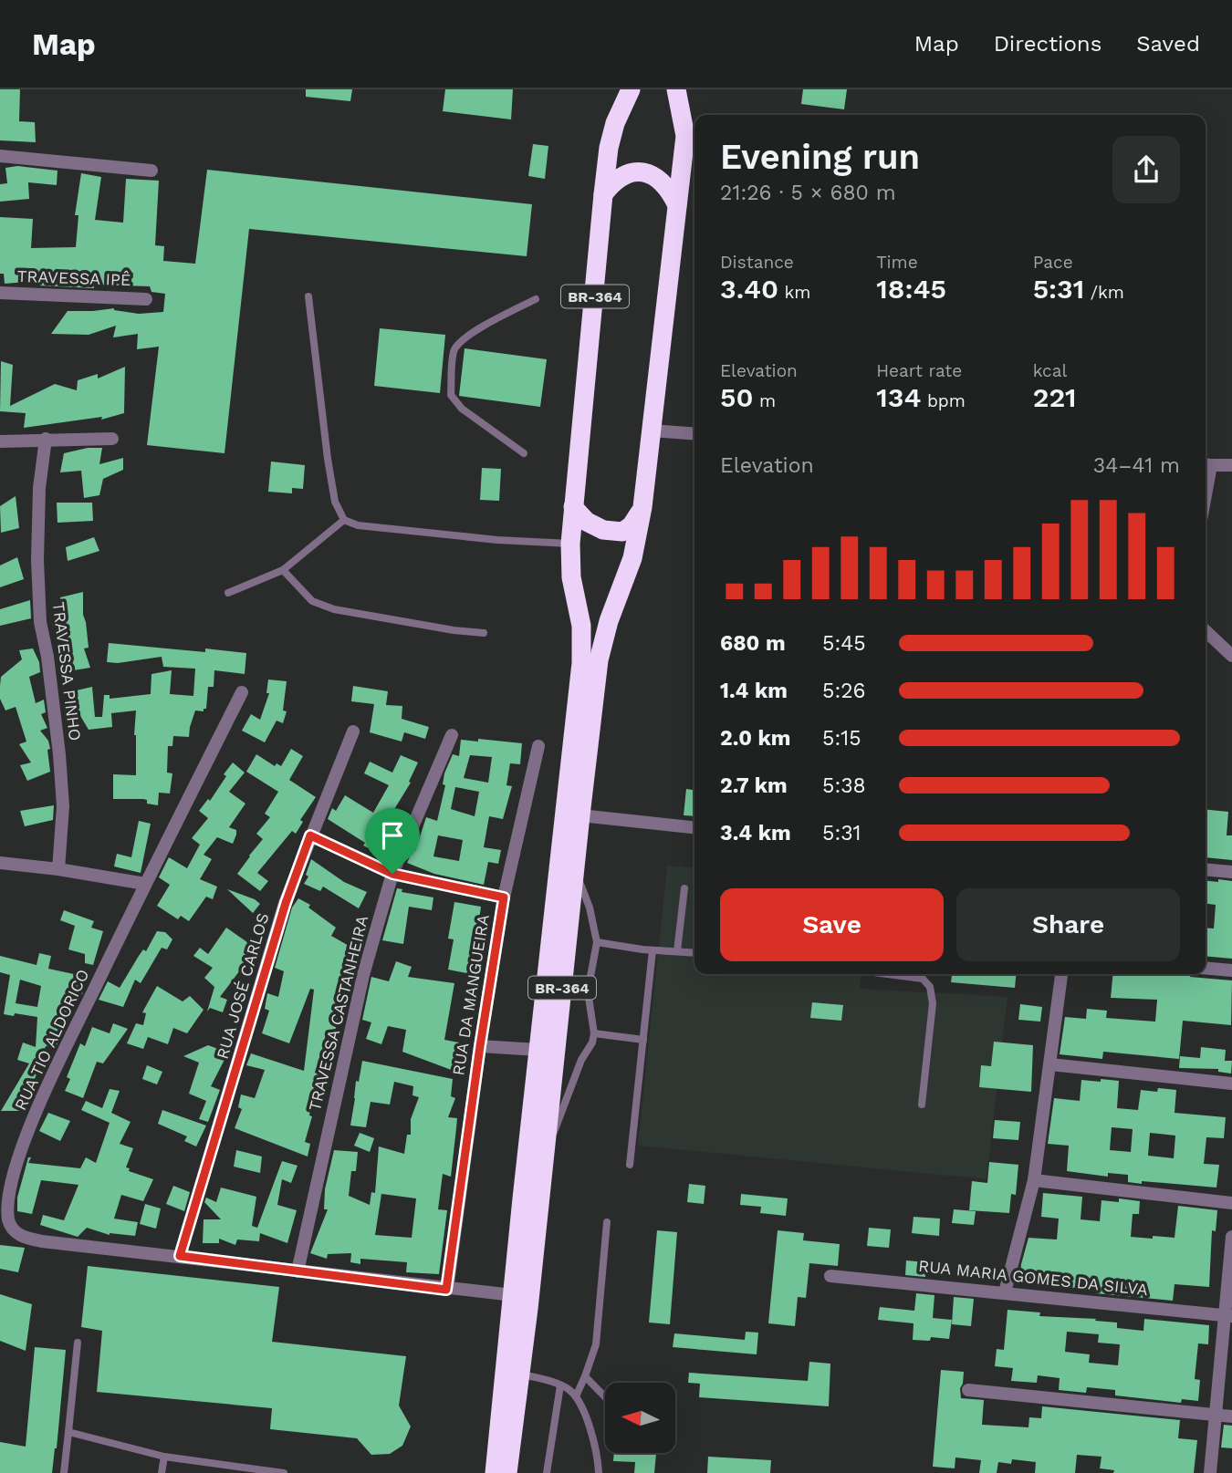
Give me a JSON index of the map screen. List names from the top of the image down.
{
  "streets": {
    "highway": ["BR-364"],
    "street": [
      "TRAVESSA IPÊ",
      "TRAVESSA PINHO",
      "RUA JOSÉ CARLOS",
      "RUA DA MANGUEIRA",
      "TRAVESSA CASTANHEIRA",
      "RUA TIO ALDORICO",
      "RUA MARIA GOMES DA SILVA"
    ]
  },
  "crossings": [
    ["BR-364", "RUA TIO ALDORICO"],
    ["RUA JOSÉ CARLOS", "RUA TIO ALDORICO"],
    ["RUA DA MANGUEIRA", "RUA TIO ALDORICO"],
    ["TRAVESSA CASTANHEIRA", "RUA TIO ALDORICO"]
  ],
  "north": "left",
  "page": {
    "header": "Map",
    "nav": ["Map", "Directions", "Saved"],
    "heading": ["Evening run", "21:26 · 5 × 680 m"],
    "stats": [
      ["Distance", "3.40 km"],
      ["Time", "18:45"],
      ["Pace", "5:31 /km"],
      ["Elevation", "50 m"],
      ["Heart rate", "134 bpm"],
      ["kcal", "221"]
    ],
    "chart": ["Elevation", "34–41 m"],
    "list": [
      {
        "name": "680 m",
        "note": "5:45"
      },
      {
        "name": "1.4 km",
        "note": "5:26"
      },
      {
        "name": "2.0 km",
        "note": "5:15"
      },
      {
        "name": "2.7 km",
        "note": "5:38"
      },
      {
        "name": "3.4 km",
        "note": "5:31"
      }
    ],
    "buttons": ["Save", "Share"]
  }
}
